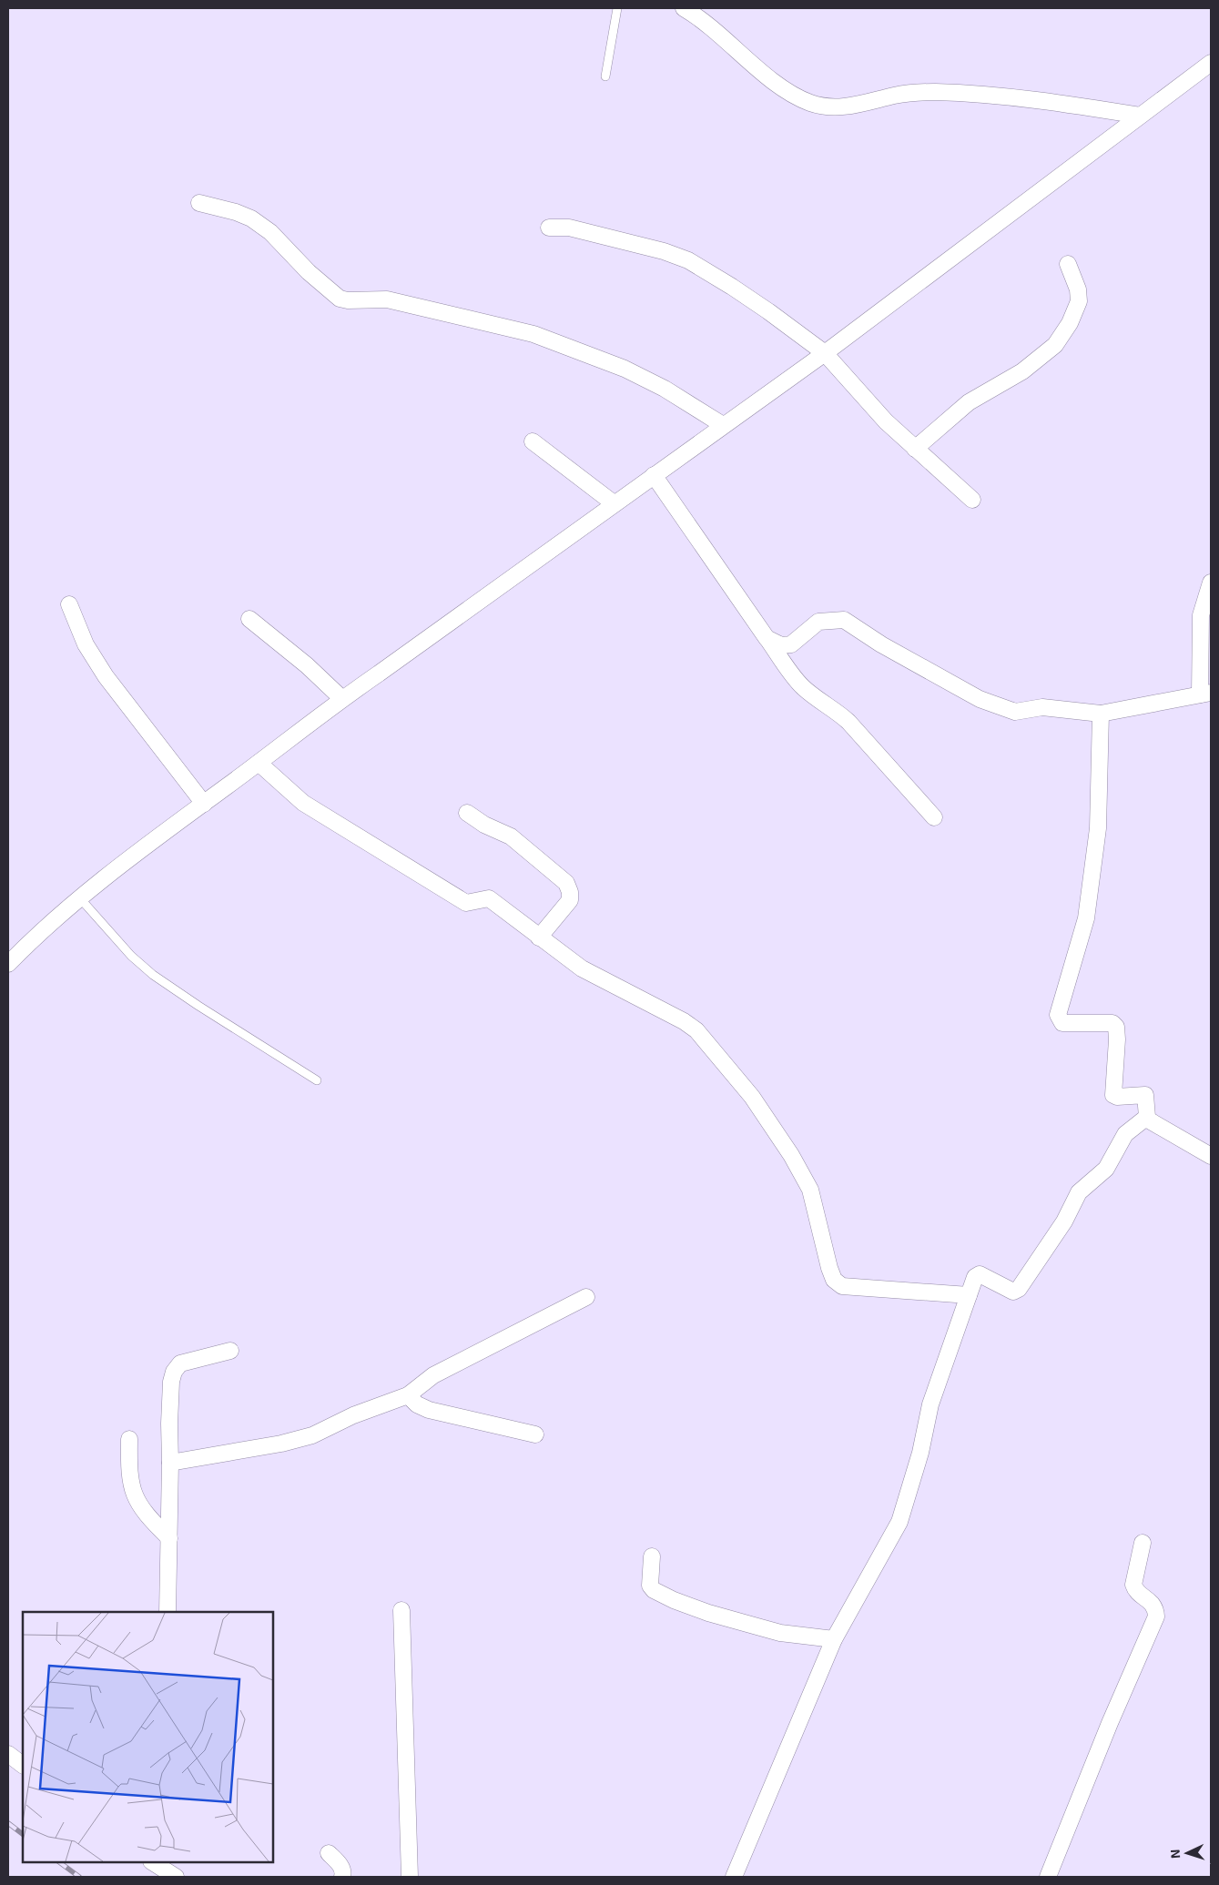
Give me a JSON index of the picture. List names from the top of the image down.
{
  "north": "left"
}
